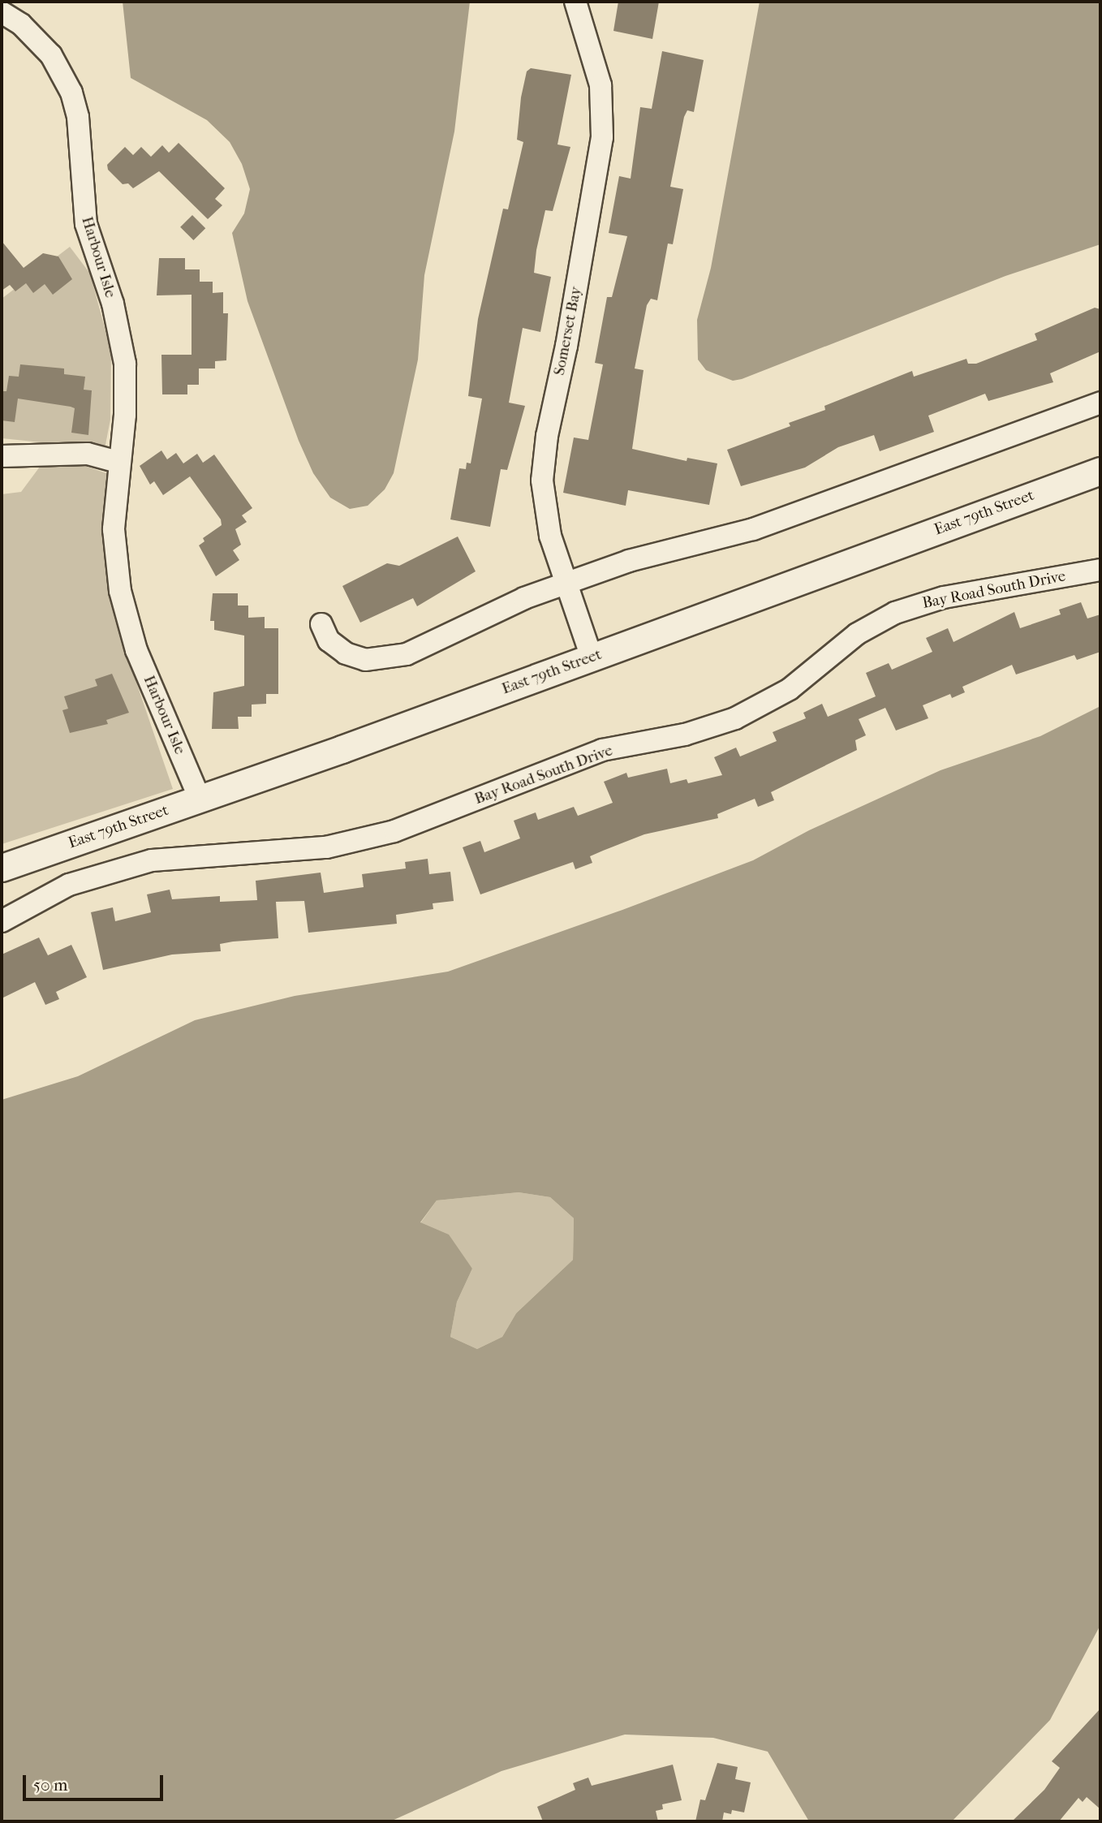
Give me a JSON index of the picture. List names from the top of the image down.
{
  "streets": {
    "street": [
      "Harbour Isle",
      "Somerset Bay",
      "East 79th Street",
      "Bay Road South Drive"
    ]
  },
  "crossings": [
    ["Harbour Isle", "East 79th Street"],
    ["Somerset Bay", "East 79th Street"]
  ],
  "scale_bar": "50 m"
}
